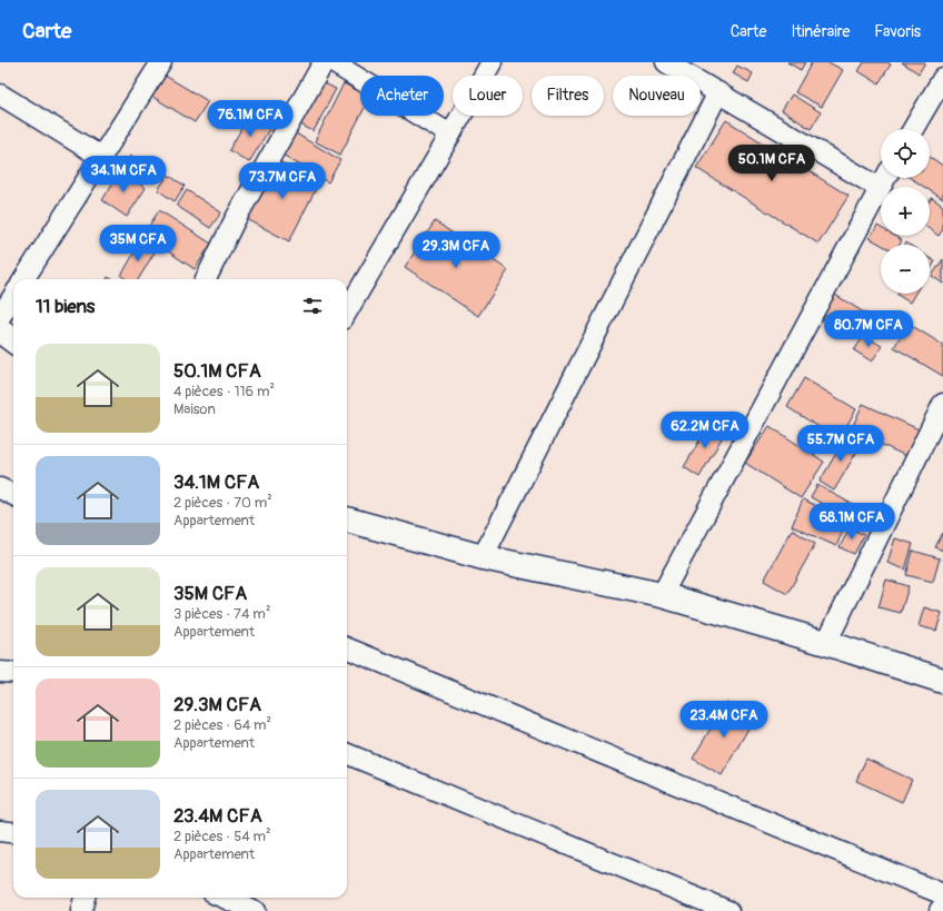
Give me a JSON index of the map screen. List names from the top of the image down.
{
  "page": {
    "header": "Carte",
    "nav": ["Carte", "Itinéraire", "Favoris"],
    "chip": [
      "Acheter",
      "Louer",
      "Filtres",
      "Nouveau"
    ],
    "price": [
      "76.1M CFA",
      "50.1M CFA",
      "34.1M CFA",
      "73.7M CFA",
      "35M CFA",
      "29.3M CFA",
      "80.7M CFA",
      "62.2M CFA",
      "55.7M CFA",
      "68.1M CFA",
      "23.4M CFA"
    ],
    "map_buttons": ["+", "−"],
    "heading": "11 biens",
    "list": [
      {
        "name": "50.1M CFA",
        "note": "4 pièces · 116 m² · Maison"
      },
      {
        "name": "34.1M CFA",
        "note": "2 pièces · 70 m² · Appartement"
      },
      {
        "name": "35M CFA",
        "note": "3 pièces · 74 m² · Appartement"
      },
      {
        "name": "29.3M CFA",
        "note": "2 pièces · 64 m² · Appartement"
      },
      {
        "name": "23.4M CFA",
        "note": "2 pièces · 54 m² · Appartement"
      }
    ]
  }
}
